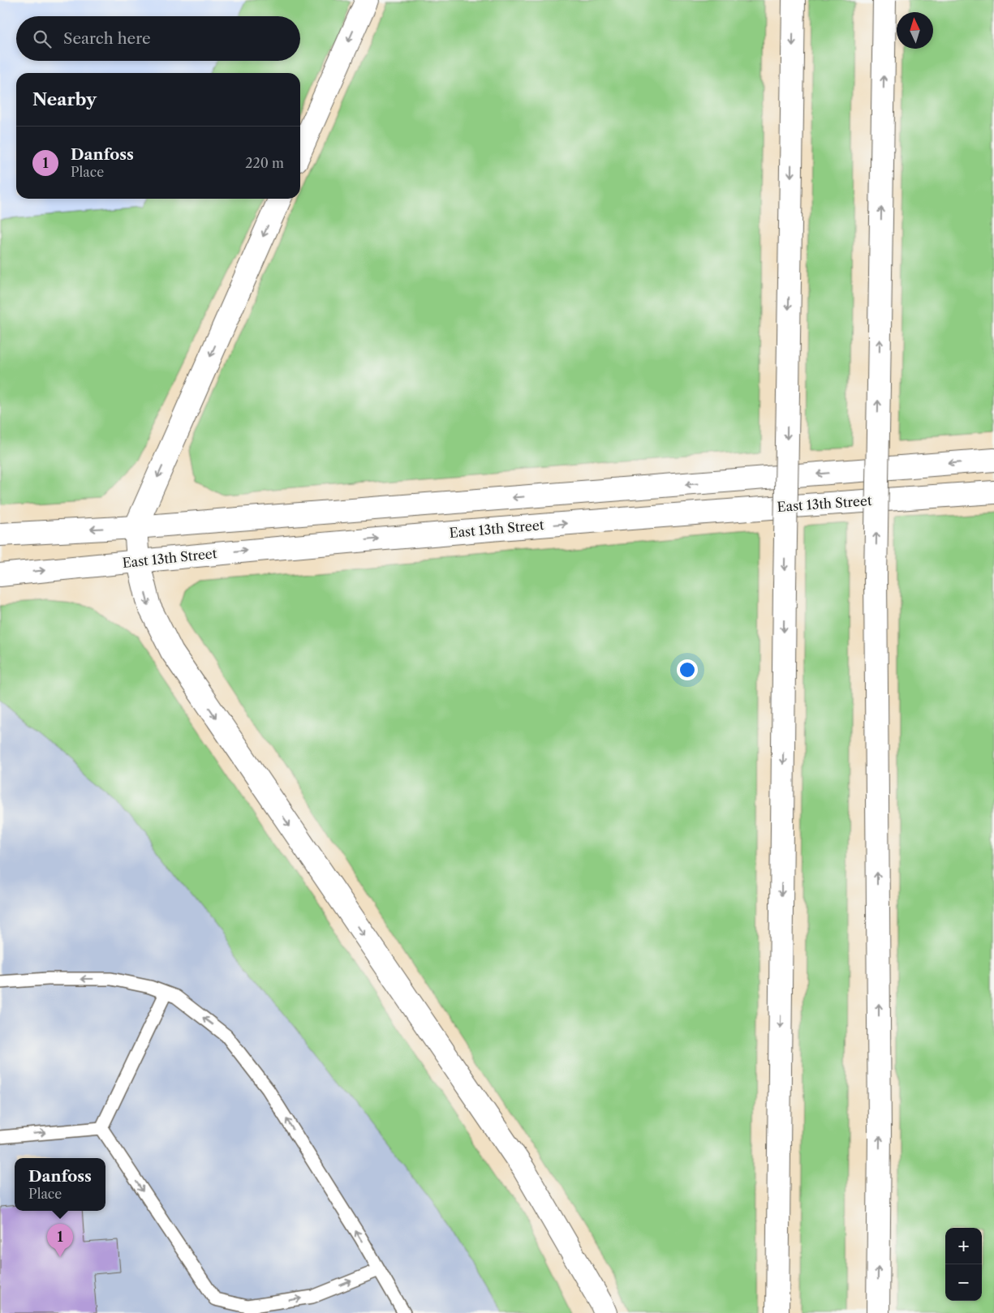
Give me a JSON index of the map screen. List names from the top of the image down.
{
  "streets": {
    "main road": ["East 13th Street"]
  },
  "north": "top",
  "page": {
    "search": "Search here",
    "heading": "Nearby",
    "list": [
      {
        "mark": "1",
        "name": "Danfoss",
        "note": "Place",
        "value": "220 m"
      }
    ],
    "popup": ["Danfoss", "Place"],
    "pins": "1",
    "map_buttons": ["+", "−"]
  }
}
